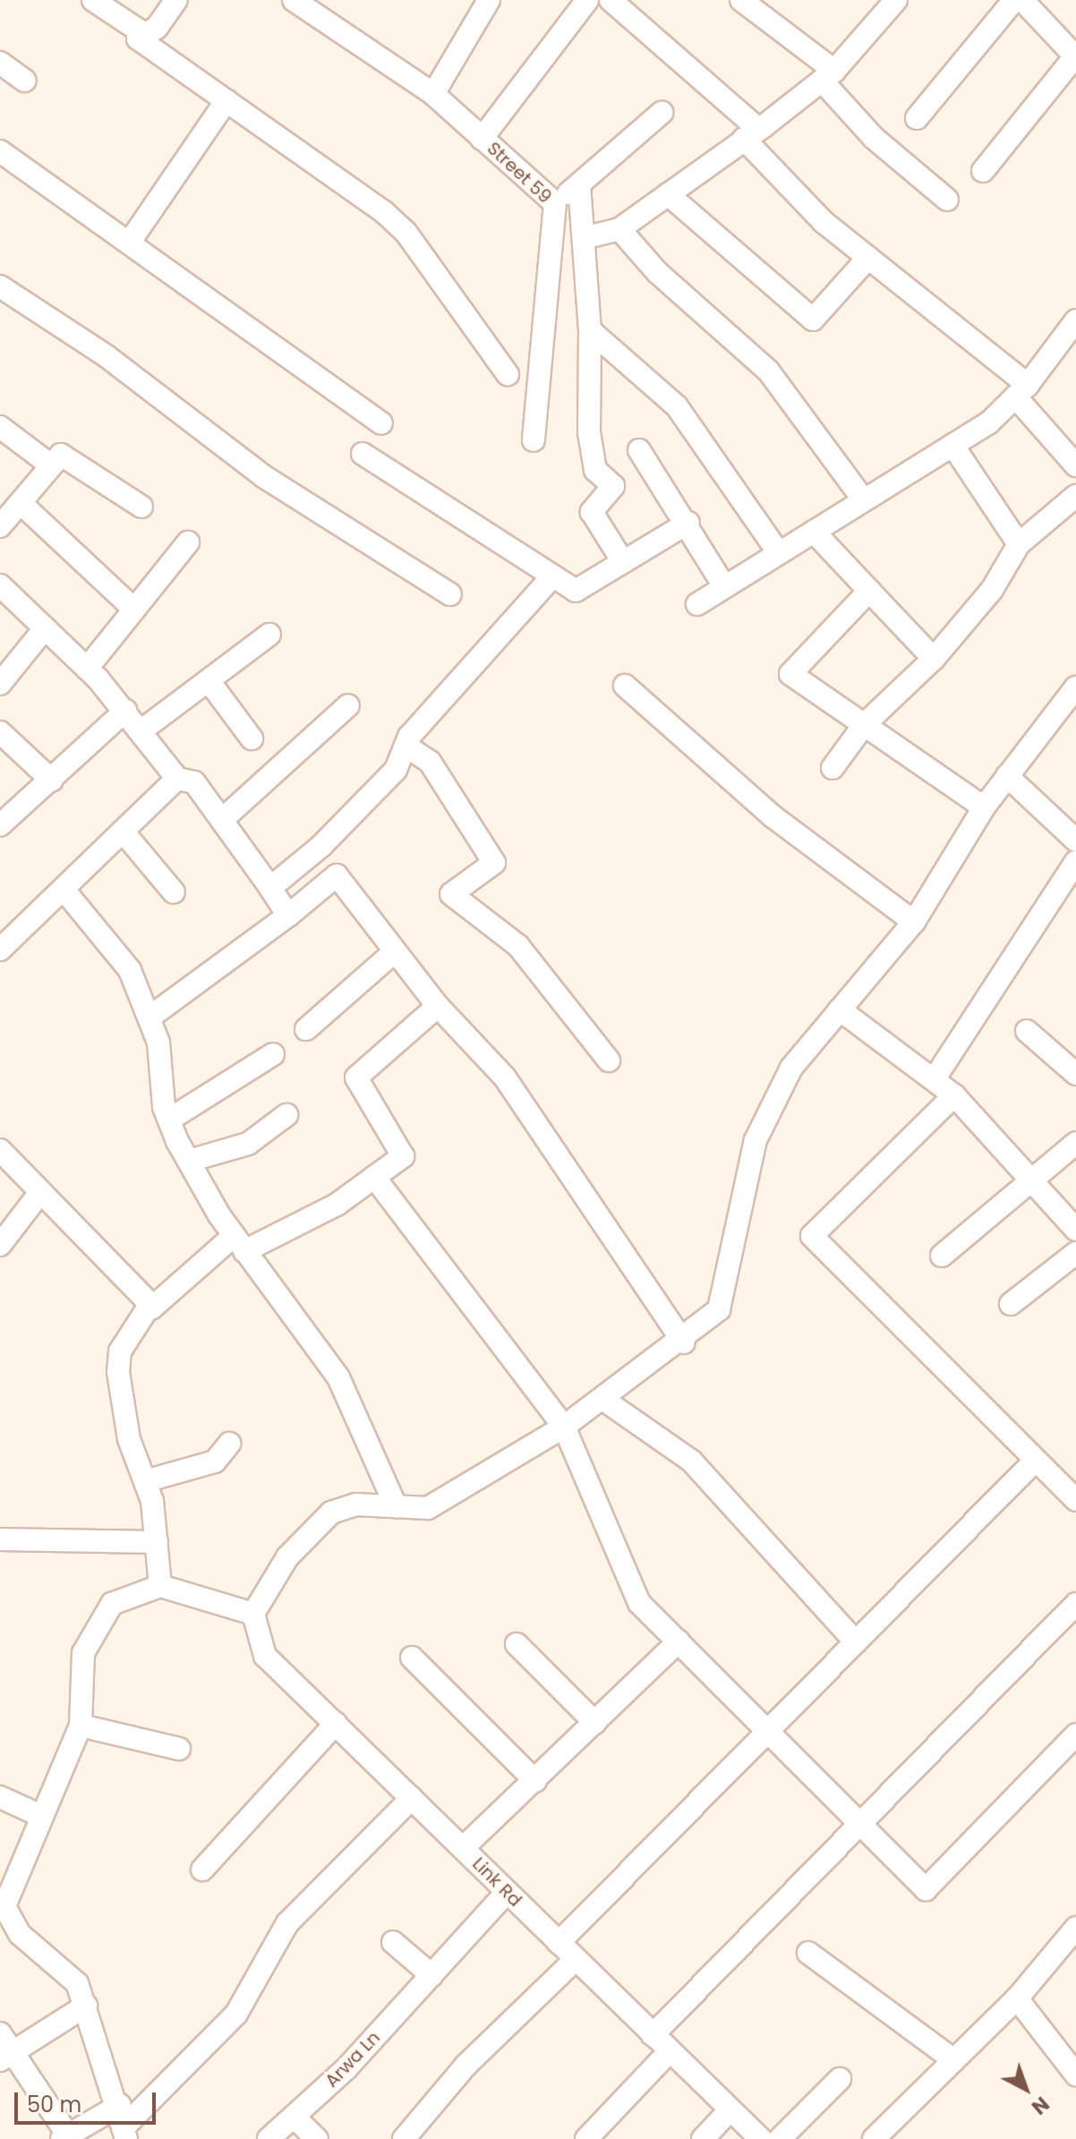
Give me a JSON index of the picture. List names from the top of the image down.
{
  "streets": {
    "street": ["Street 59", "Link Rd", "Arwa Ln"]
  },
  "crossings": [
    ["Link Rd", "Arwa Ln"]
  ],
  "scale_bar": "50 m",
  "north": "bottom right"
}
